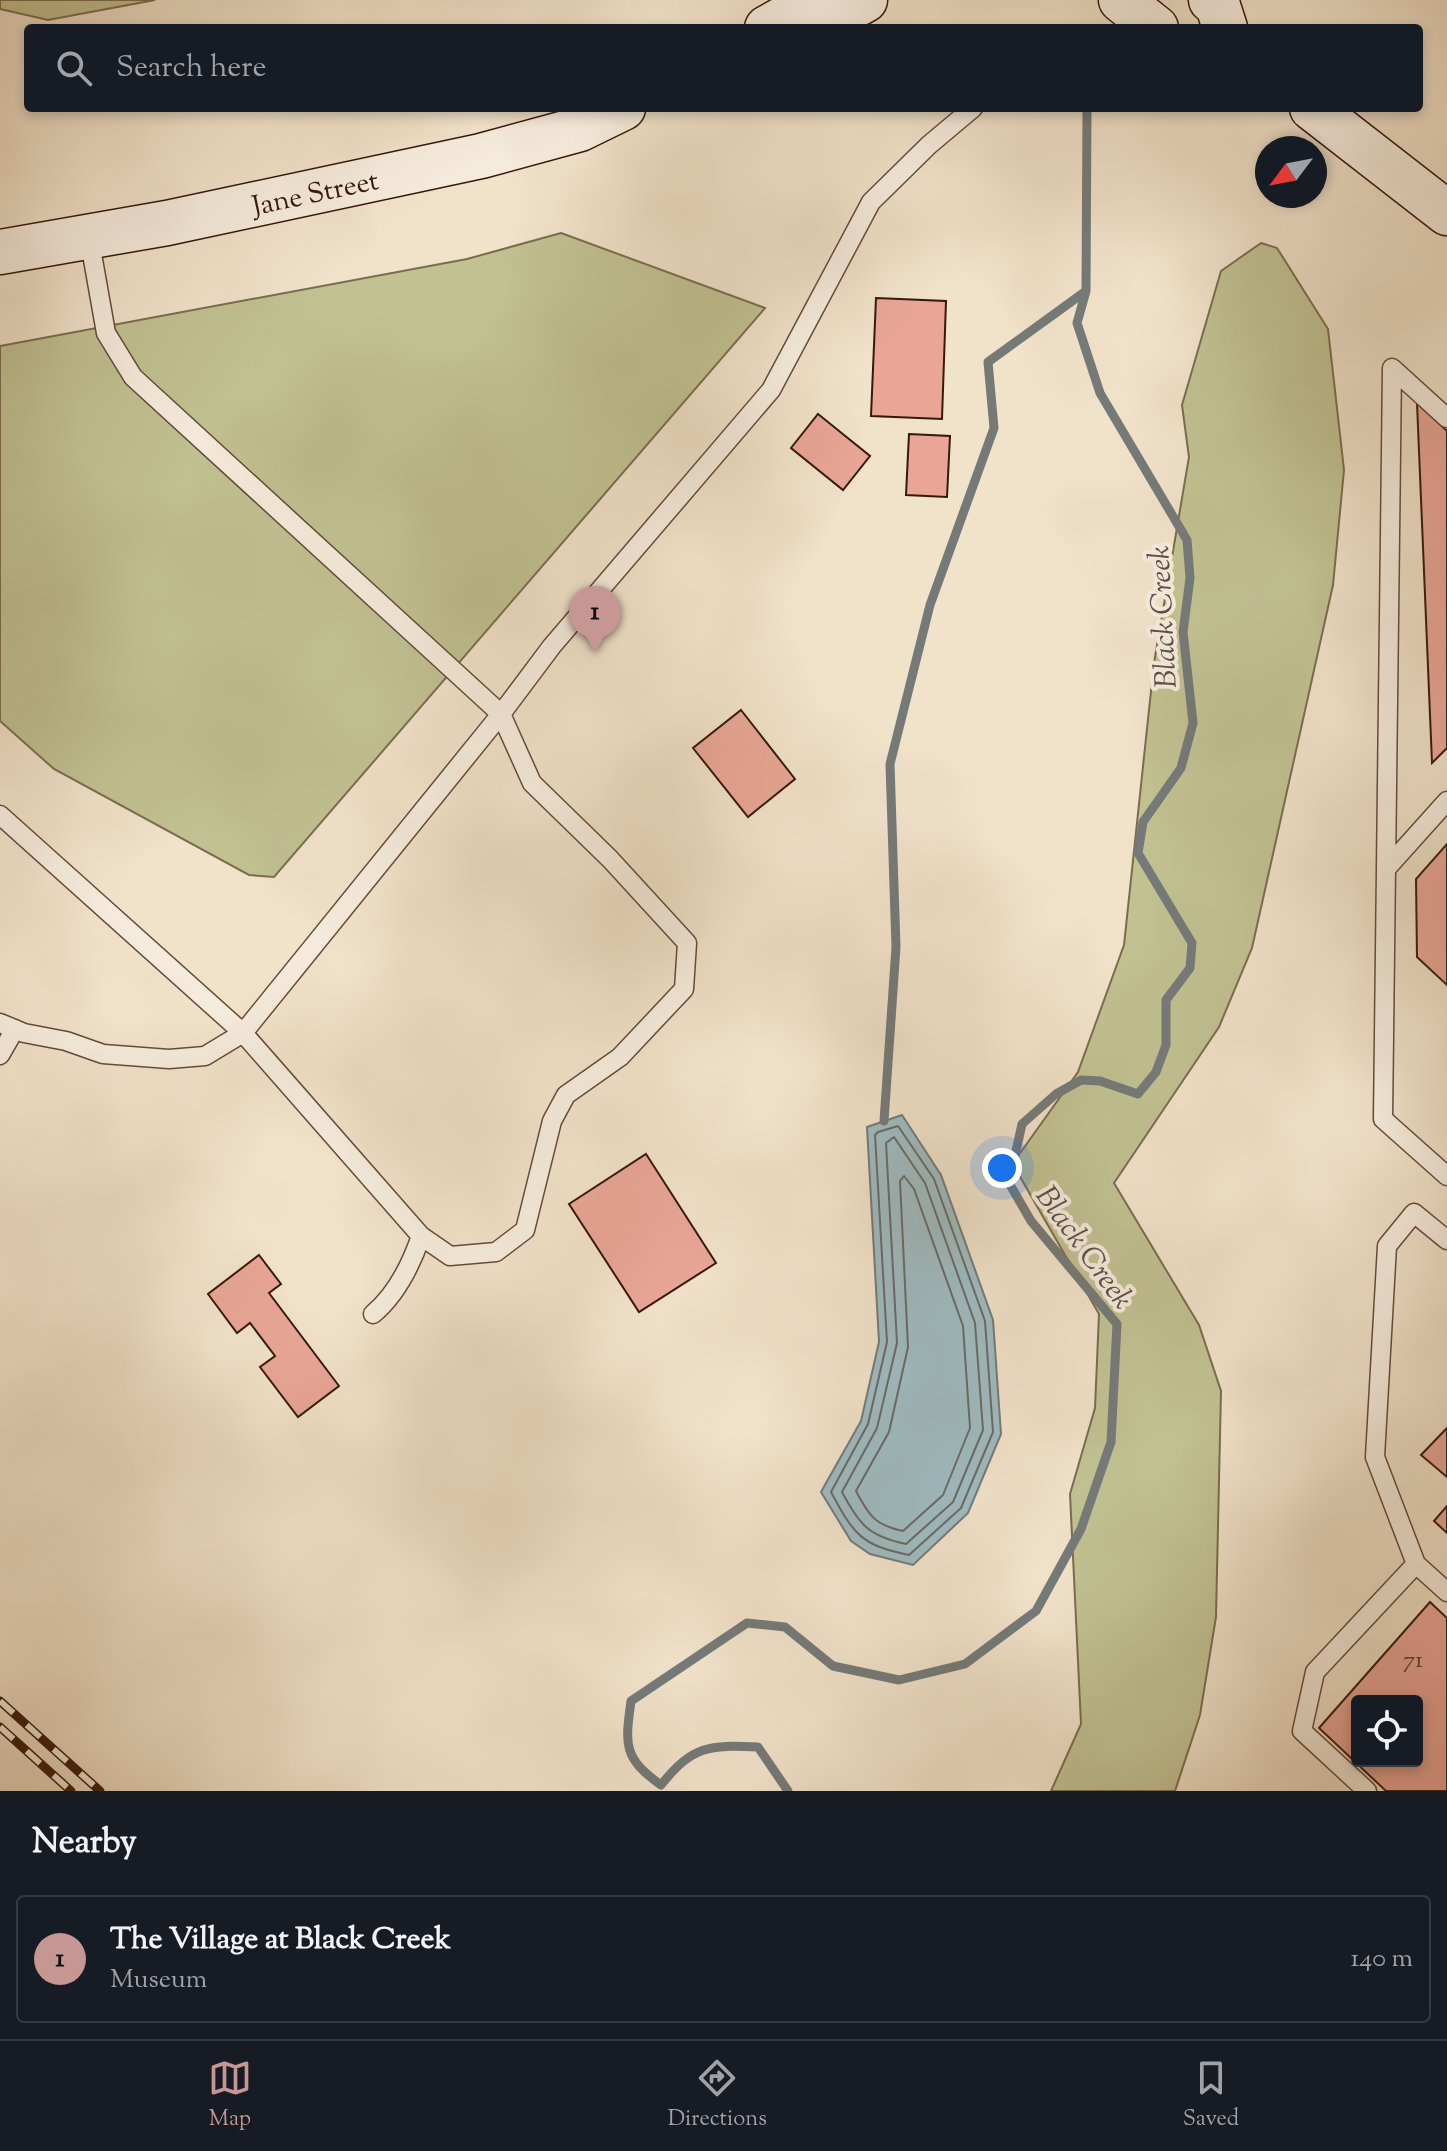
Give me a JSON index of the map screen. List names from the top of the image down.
{
  "streets": {
    "main road": ["Jane Street"]
  },
  "water": ["Black Creek"],
  "house_numbers": ["71"],
  "north": "bottom left",
  "page": {
    "search": "Search here",
    "pins": "1",
    "heading": "Nearby",
    "list": [
      {
        "mark": "1",
        "name": "The Village at Black Creek",
        "note": "Museum",
        "value": "140 m"
      }
    ],
    "nav": ["Map", "Directions", "Saved"]
  }
}
